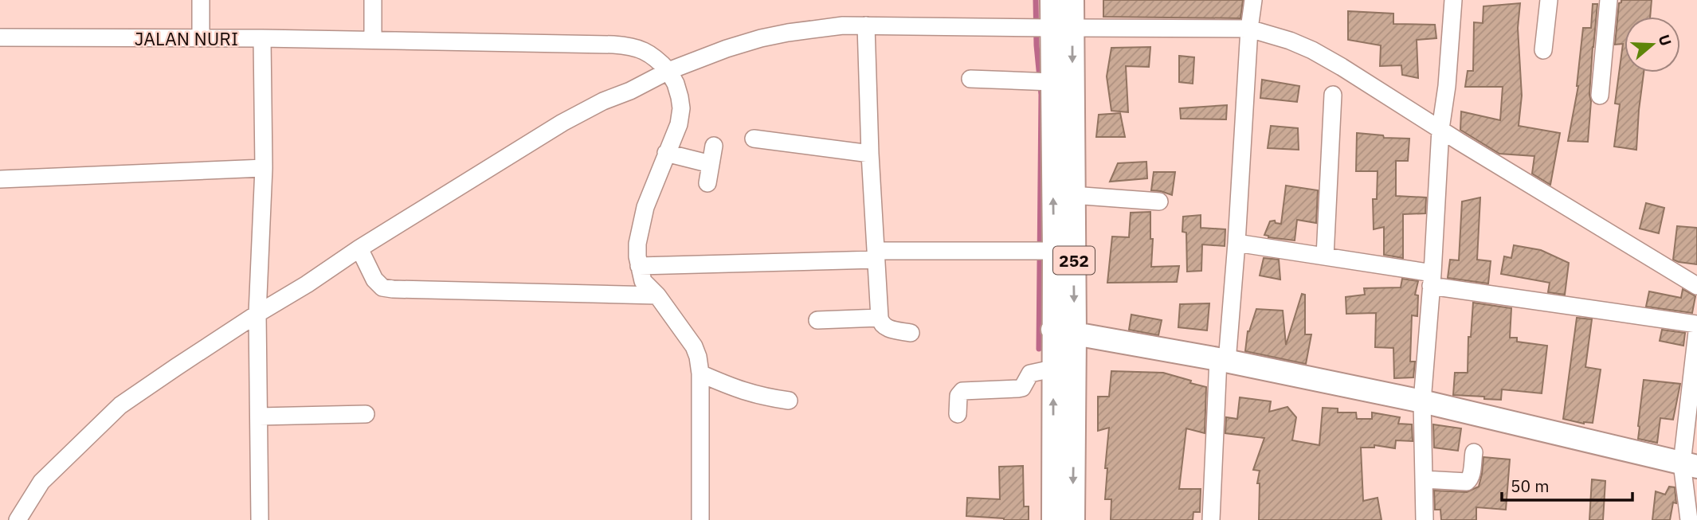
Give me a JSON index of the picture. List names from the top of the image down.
{
  "streets": {
    "main road": ["252"],
    "street": ["JALAN NURI"]
  },
  "scale_bar": "50 m",
  "north": "right"
}
